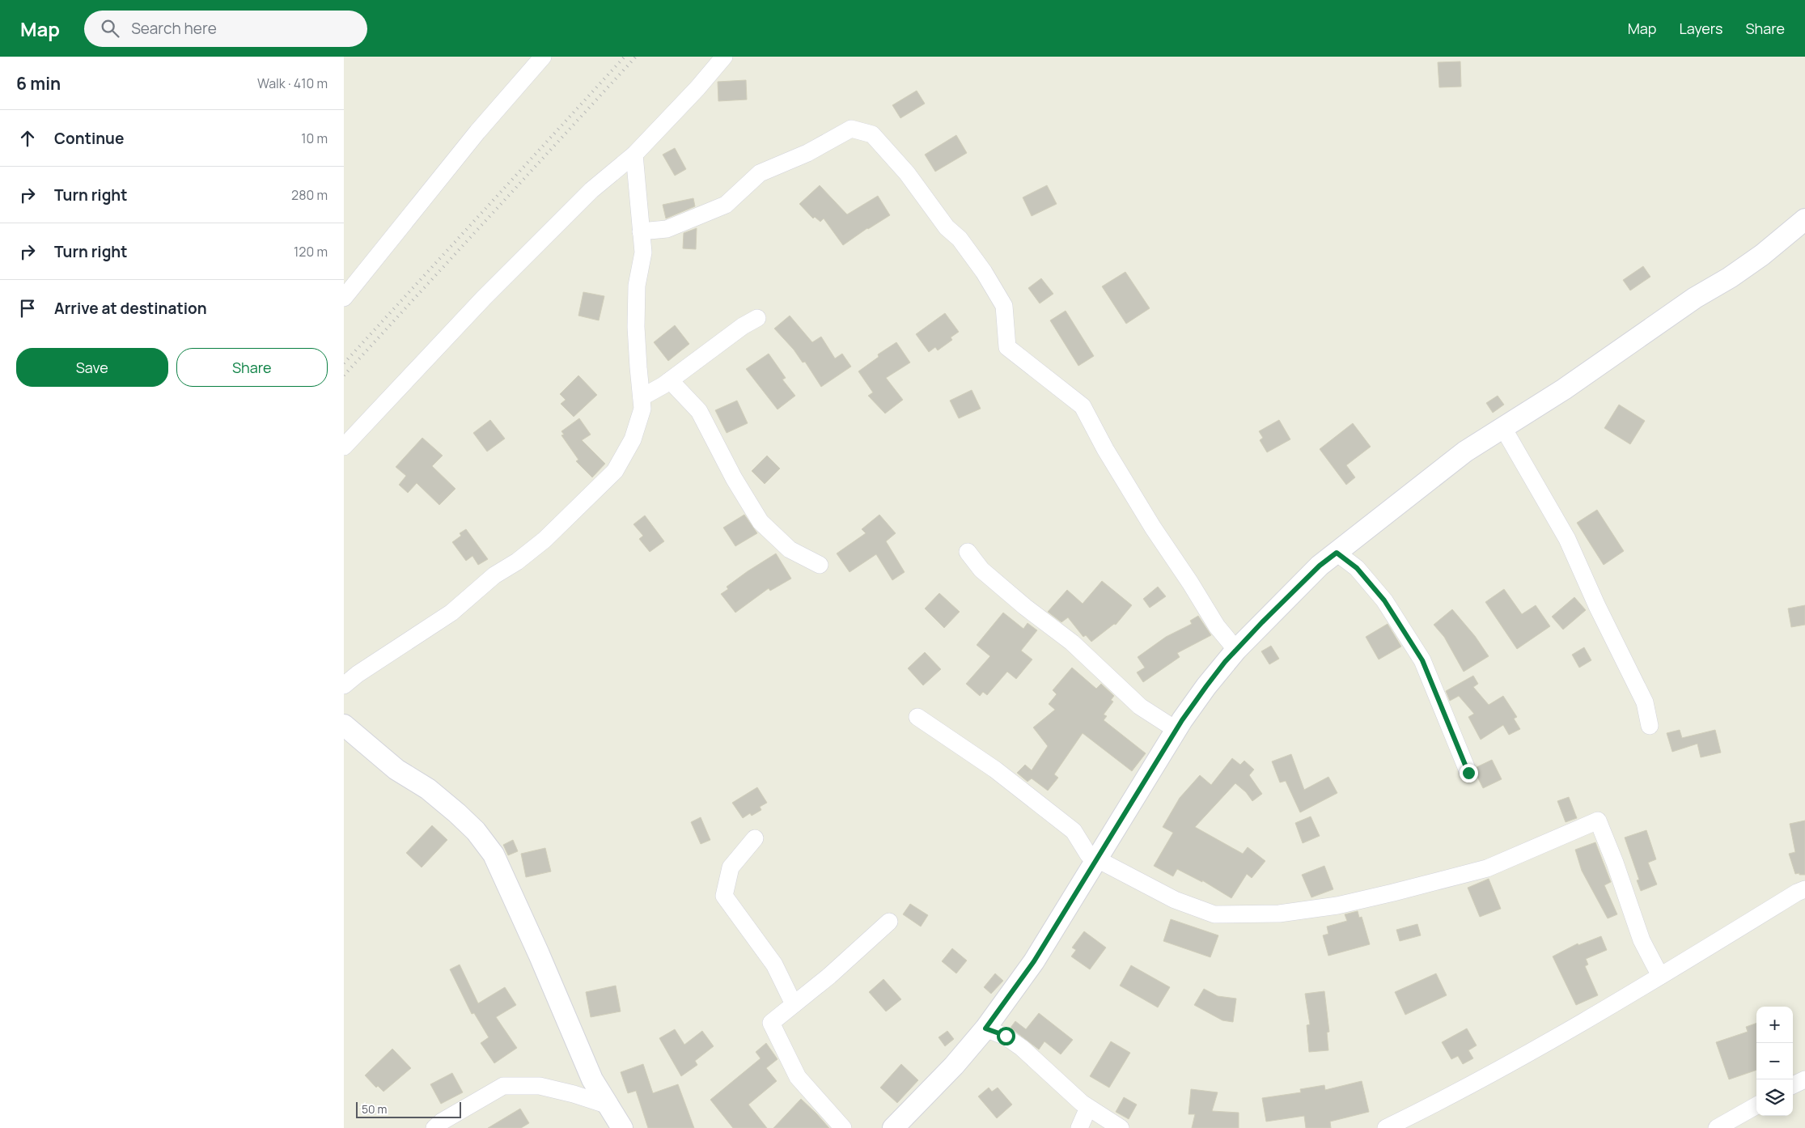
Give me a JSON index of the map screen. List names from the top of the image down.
{
  "scale_bar": "50 m",
  "page": {
    "header": "Map",
    "search": "Search here",
    "nav": ["Map", "Layers", "Share"],
    "heading": ["6 min", "Walk · 410 m"],
    "list": [
      ["Continue", "10 m"],
      ["Turn right", "280 m"],
      ["Turn right", "120 m"],
      "Arrive at destination"
    ],
    "buttons": ["Save", "Share"],
    "map_buttons": ["+", "−"],
    "scale": "50 m"
  }
}
